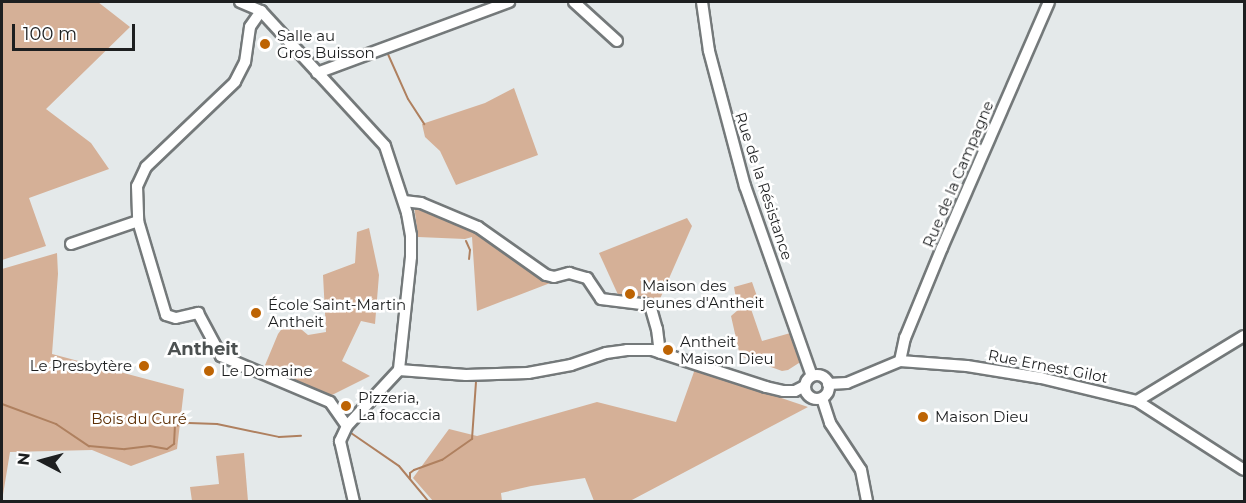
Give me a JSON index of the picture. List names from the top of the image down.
{
  "streets": {
    "street": ["Rue de la Campagne", "Rue de la Résistance", "Rue Ernest Gilot"]
  },
  "crossings": [
    ["Rue de la Campagne", "Rue Ernest Gilot"],
    ["Rue de la Résistance", "Rue Ernest Gilot"]
  ],
  "districts": ["Antheit"],
  "parks": ["Bois du Curé"],
  "places": [
    "Salle au Gros Buisson",
    "Maison des jeunes d'Antheit",
    "École Saint-Martin Antheit",
    "Antheit Maison Dieu",
    "Le Presbytère",
    "Le Domaine",
    "Pizzeria, La focaccia",
    "Maison Dieu"
  ],
  "scale_bar": "100 m",
  "north": "left"
}
